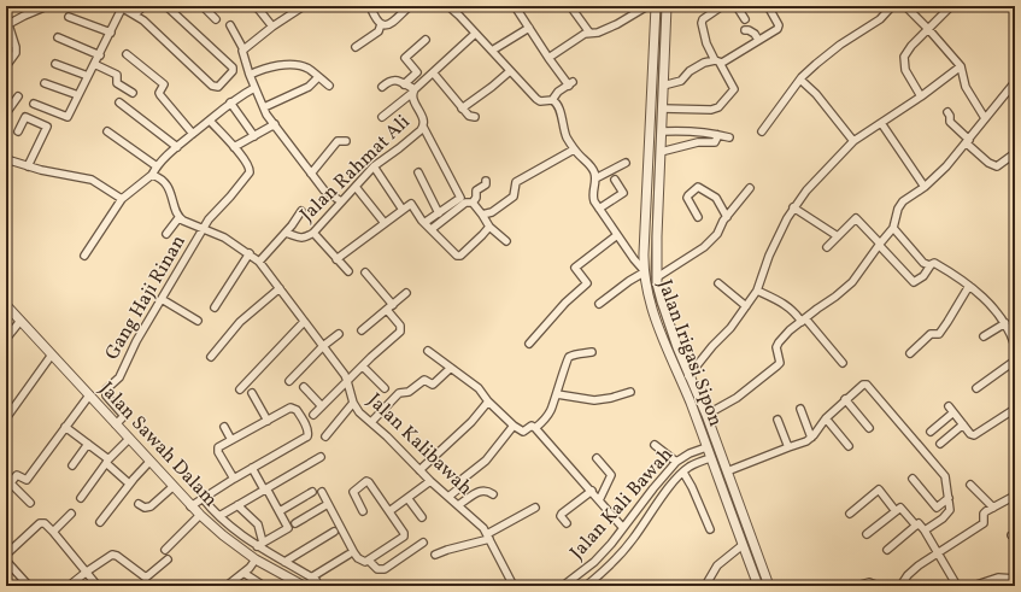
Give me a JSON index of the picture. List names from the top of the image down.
{
  "streets": {
    "street": [
      "Jalan Rahmat Ali",
      "Gang Haji Rinan",
      "Jalan Irigasi Sipon",
      "Jalan Sawah Dalam",
      "Jalan Kalibawah",
      "Jalan Kali Bawah"
    ]
  },
  "crossings": [
    ["Jalan Rahmat Ali", "Jalan Kalibawah"],
    ["Gang Haji Rinan", "Jalan Sawah Dalam"],
    ["Gang Haji Rinan", "Jalan Kalibawah"],
    ["Jalan Irigasi Sipon", "Jalan Kali Bawah"]
  ]
}
